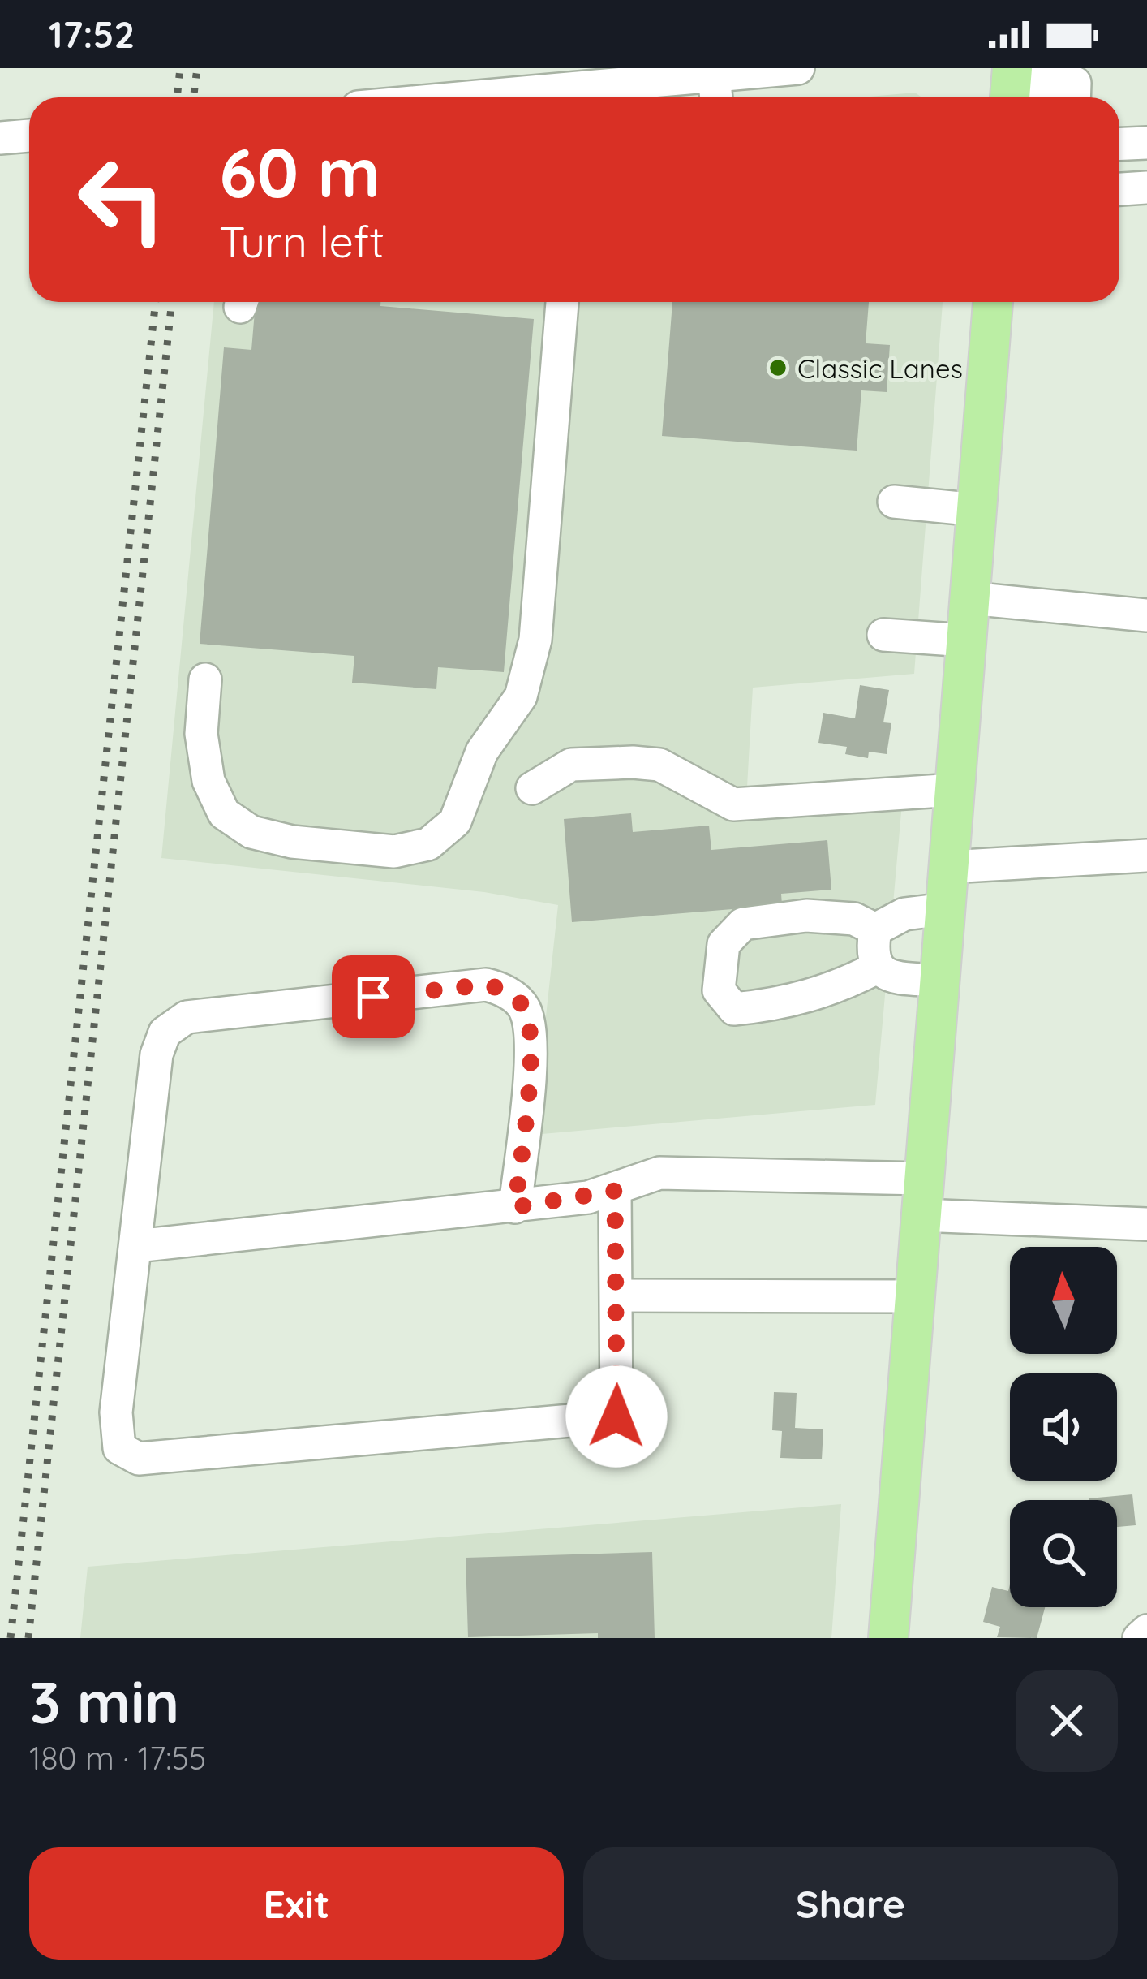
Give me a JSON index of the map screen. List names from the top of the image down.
{
  "places": ["Classic Lanes"],
  "north": "top",
  "page": {
    "status": "17:52",
    "turn": ["60 m", "Turn left"],
    "heading": ["3 min", "180 m · 17:55"],
    "buttons": ["Exit", "Share"]
  }
}
